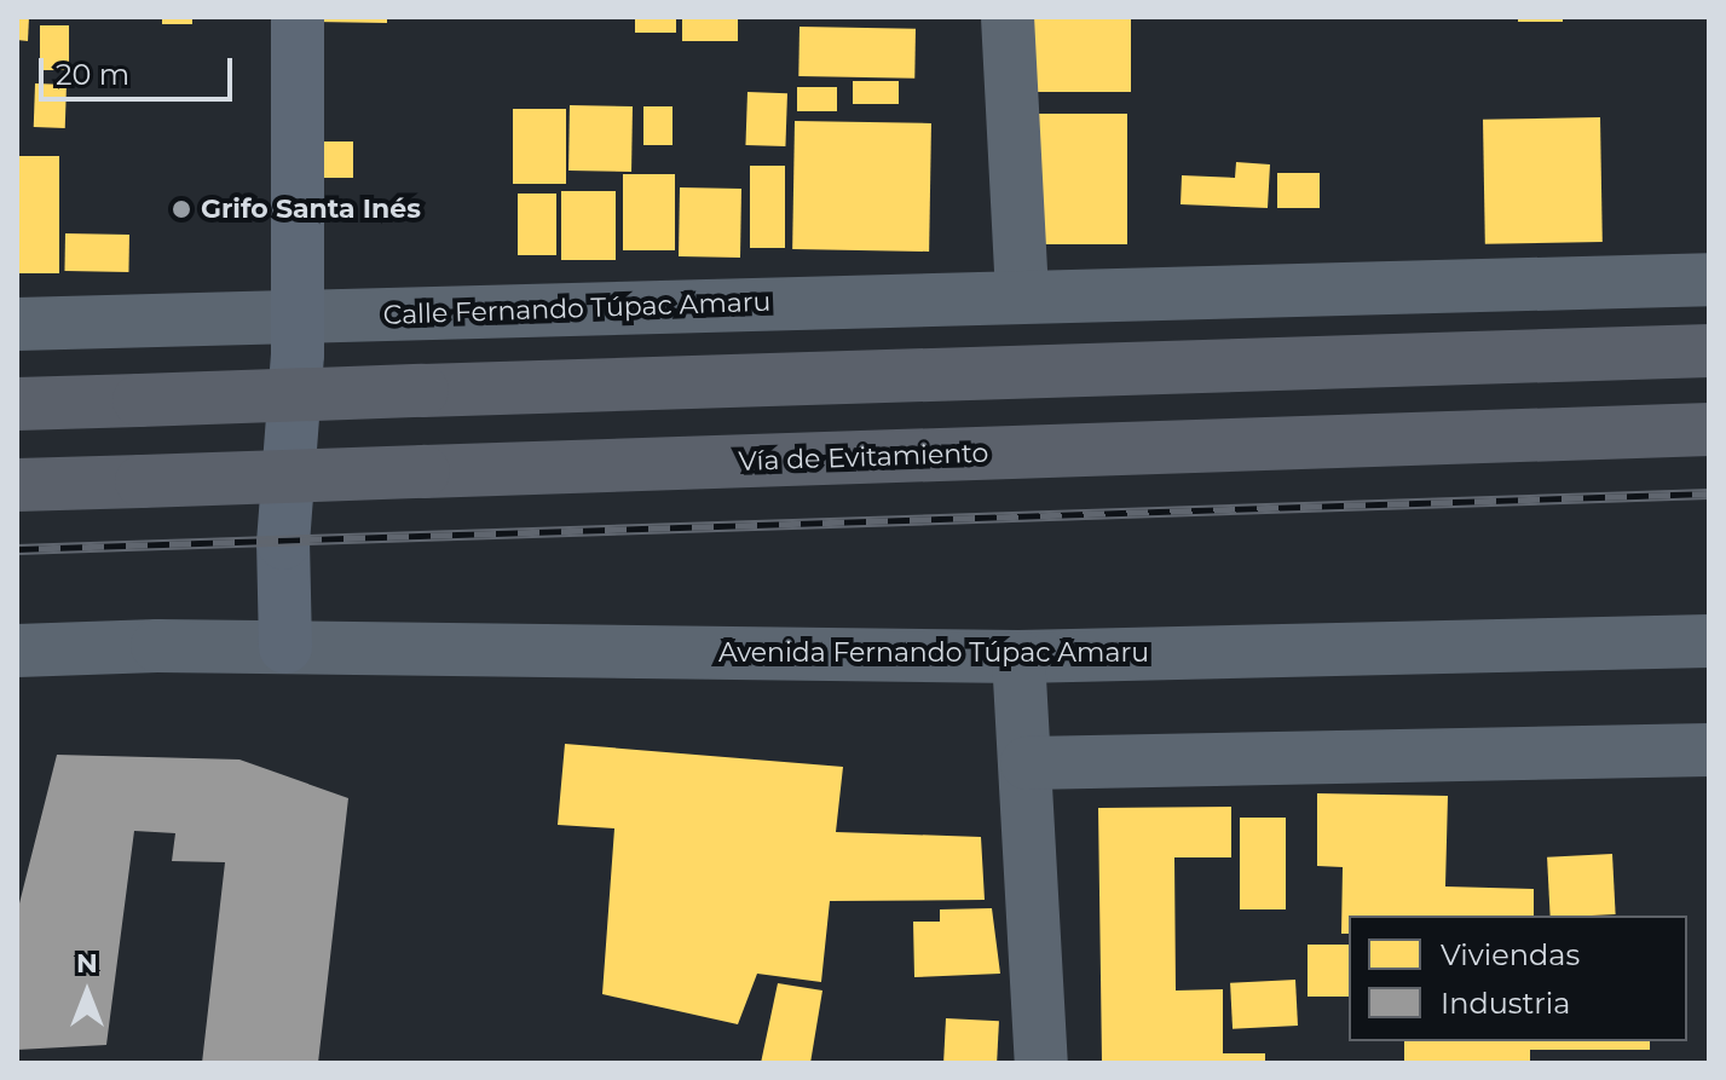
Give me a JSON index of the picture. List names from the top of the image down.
{
  "streets": {
    "highway": ["Vía de Evitamiento"],
    "street": ["Calle Fernando Túpac Amaru", "Avenida Fernando Túpac Amaru"]
  },
  "places": ["Grifo Santa Inés"],
  "legend": ["Viviendas", "Industria"],
  "scale_bar": "20 m",
  "north": "top"
}
